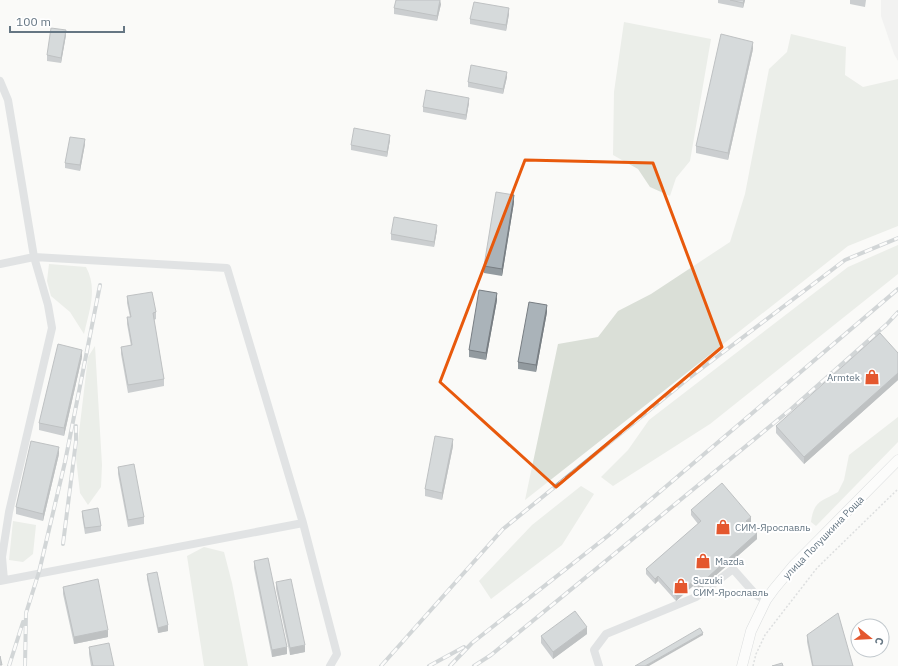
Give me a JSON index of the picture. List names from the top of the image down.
{
  "streets": {
    "main road": ["улица Полушкина Роща"]
  },
  "places": {
    "shop": [
      "Armtek",
      "СИМ-Ярославль",
      "Mazda",
      "Suzuki СИМ-Ярославль"
    ]
  },
  "scale_bar": "100 m",
  "north": "right"
}
